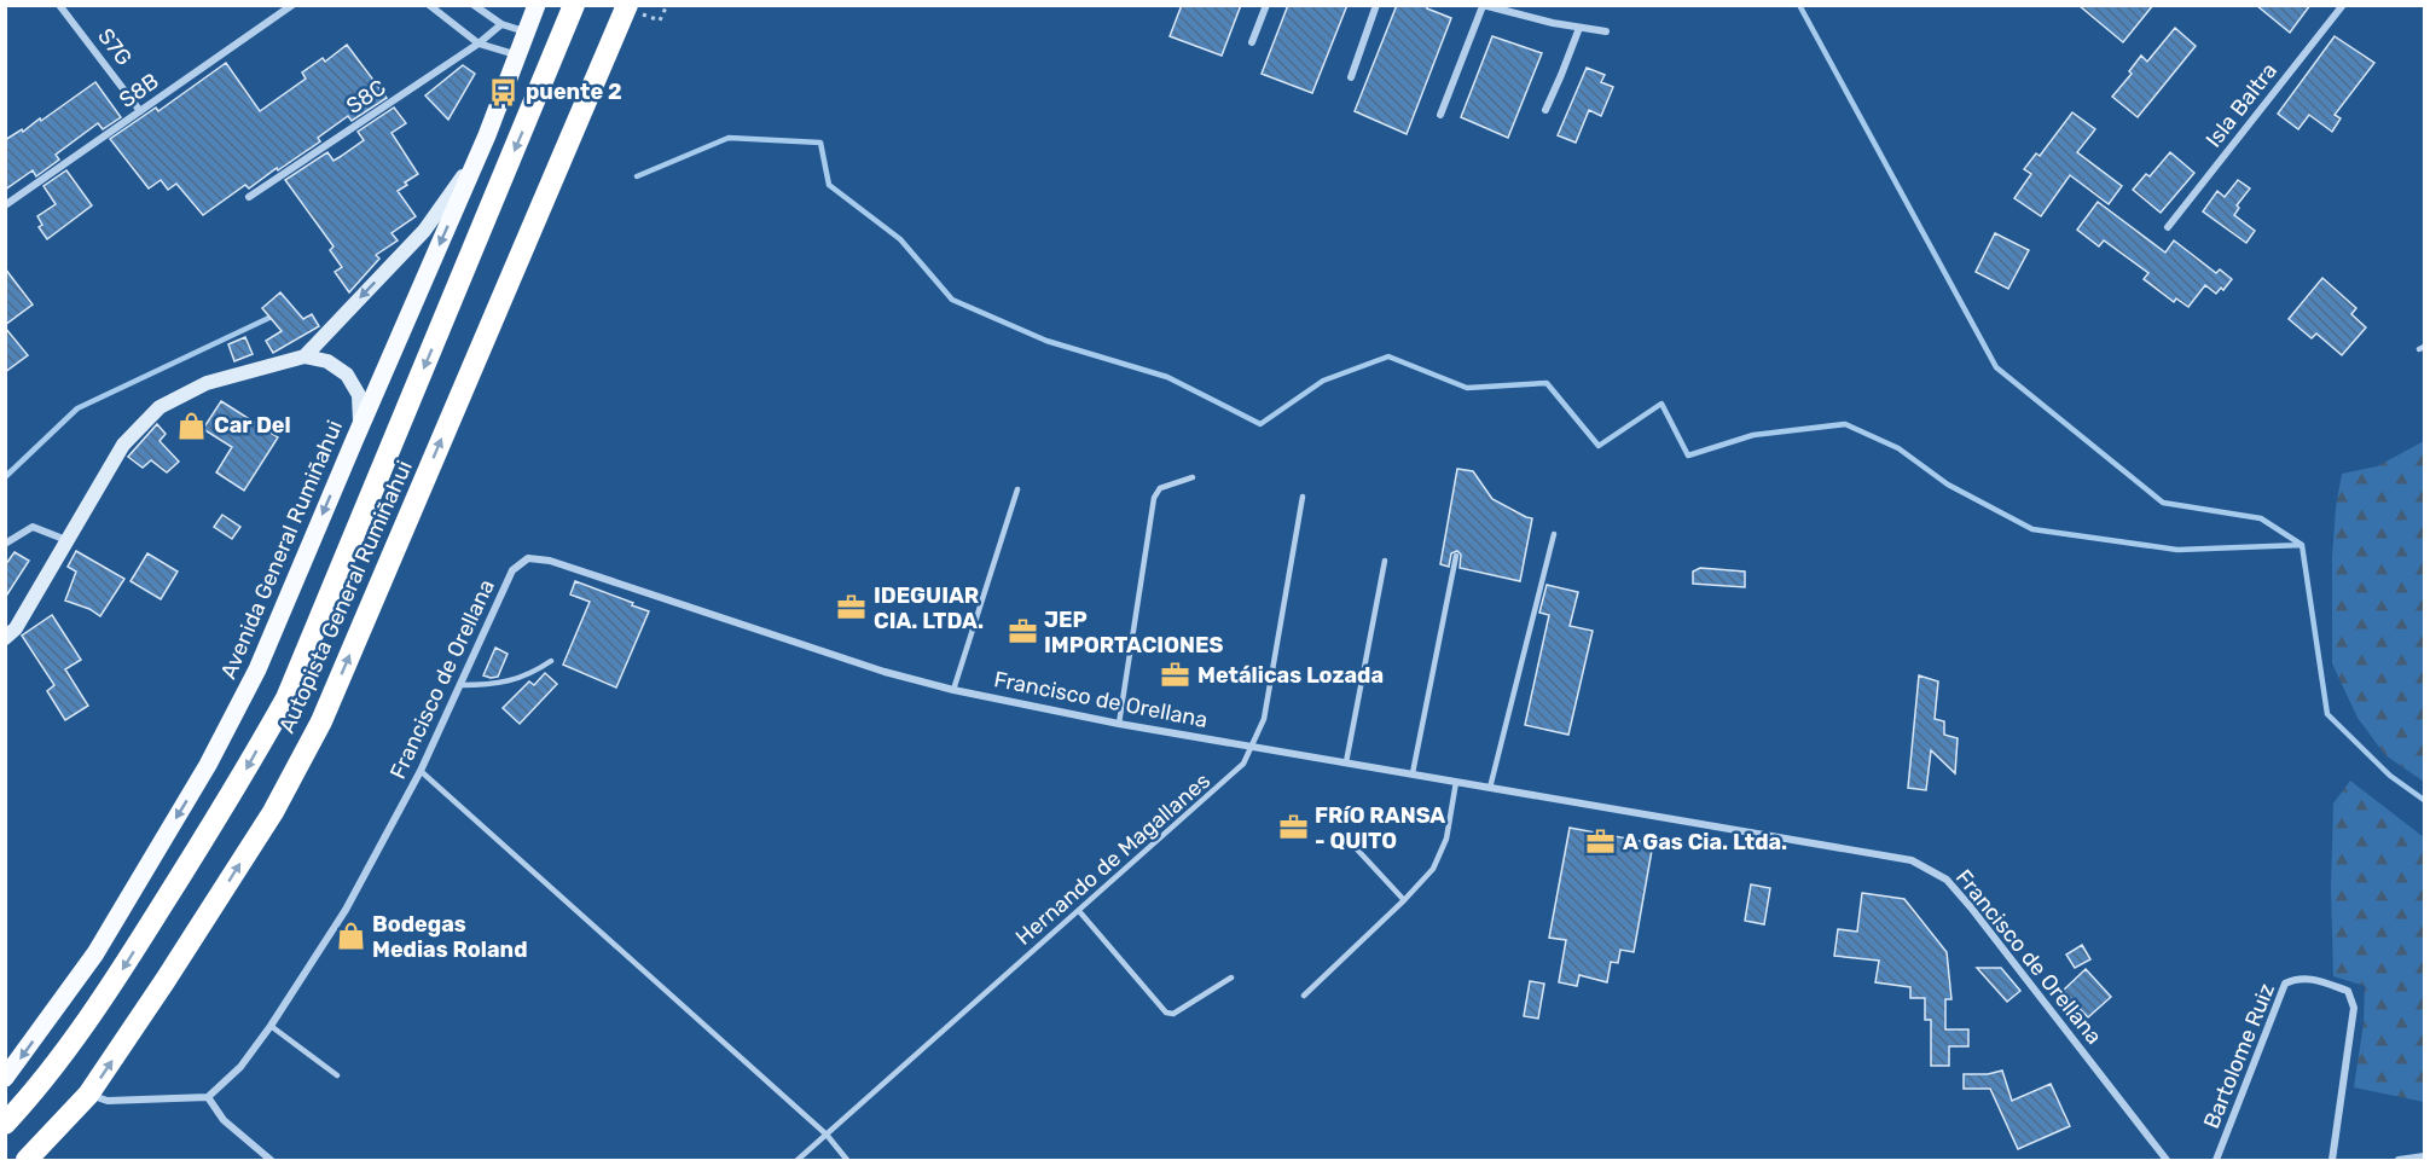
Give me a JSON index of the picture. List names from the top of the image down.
{
  "streets": {
    "highway": ["Autopista General Rumiñahui"],
    "main road": ["Avenida General Rumiñahui"],
    "street": [
      "S7G",
      "S8B",
      "S8C",
      "Isla Baltra",
      "Francisco de Orellana",
      "Bartolome Ruiz"
    ],
    "lane": ["Hernando de Magallanes"]
  },
  "crossings": [
    ["S7G", "S8B"],
    ["Francisco de Orellana", "Hernando de Magallanes"]
  ],
  "one_way": ["Avenida General Rumiñahui"],
  "places": {
    "bus stop": ["puente 2"],
    "shop": ["Car Del", "Bodegas Medias Roland"],
    "office": [
      "IDEGUIAR CIA. LTDA.",
      "JEP IMPORTACIONES",
      "Metálicas Lozada",
      "FRíO RANSA - QUITO",
      "A Gas Cia. Ltda."
    ]
  }
}
